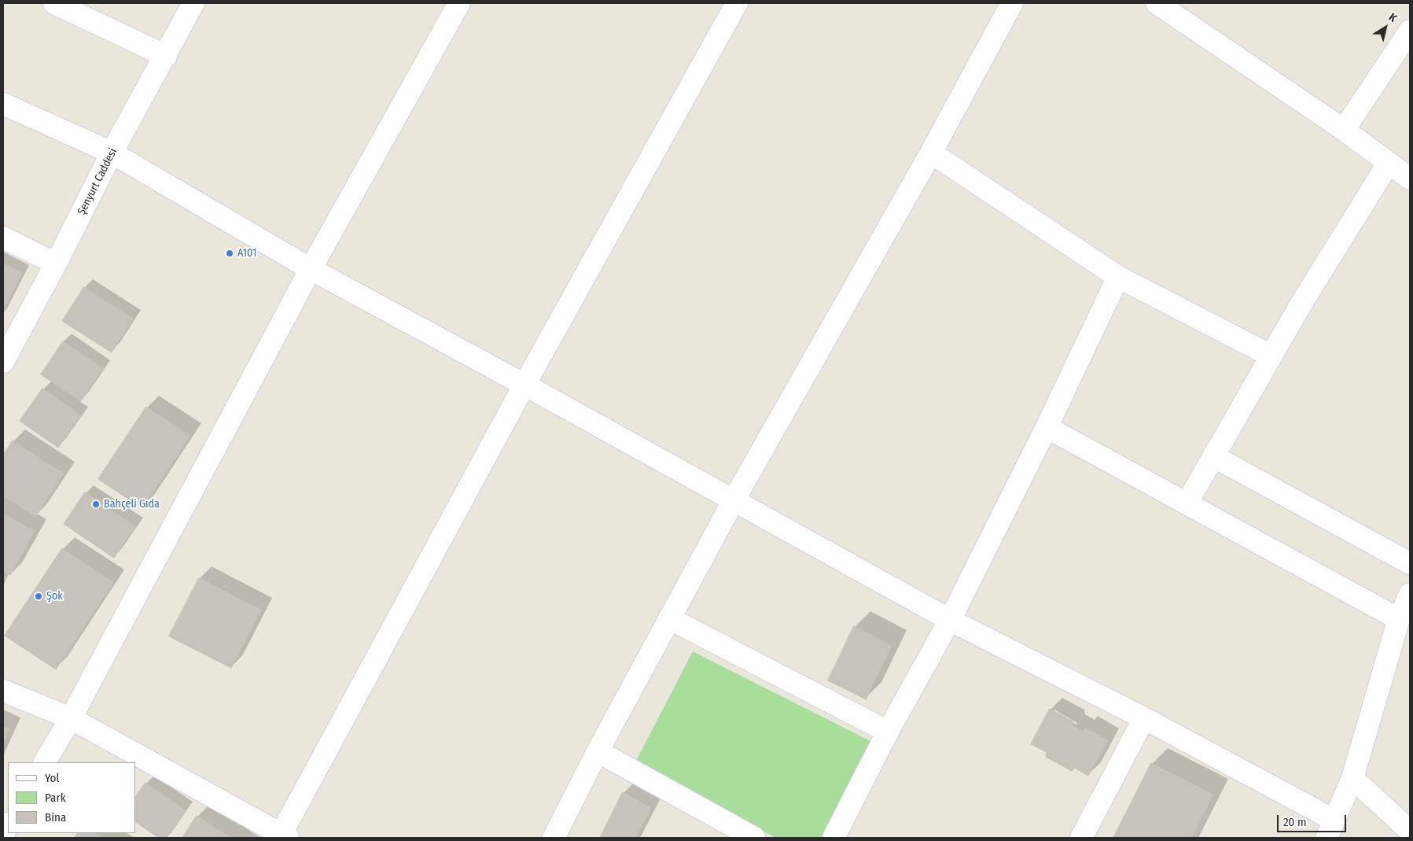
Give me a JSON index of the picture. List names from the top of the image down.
{
  "streets": {
    "street": ["Şenyurt Caddesi"]
  },
  "places": ["A101", "Bahçeli Gıda", "Şok"],
  "legend": ["Yol", "Park", "Bina"],
  "scale_bar": "20 m",
  "north": "top right"
}
